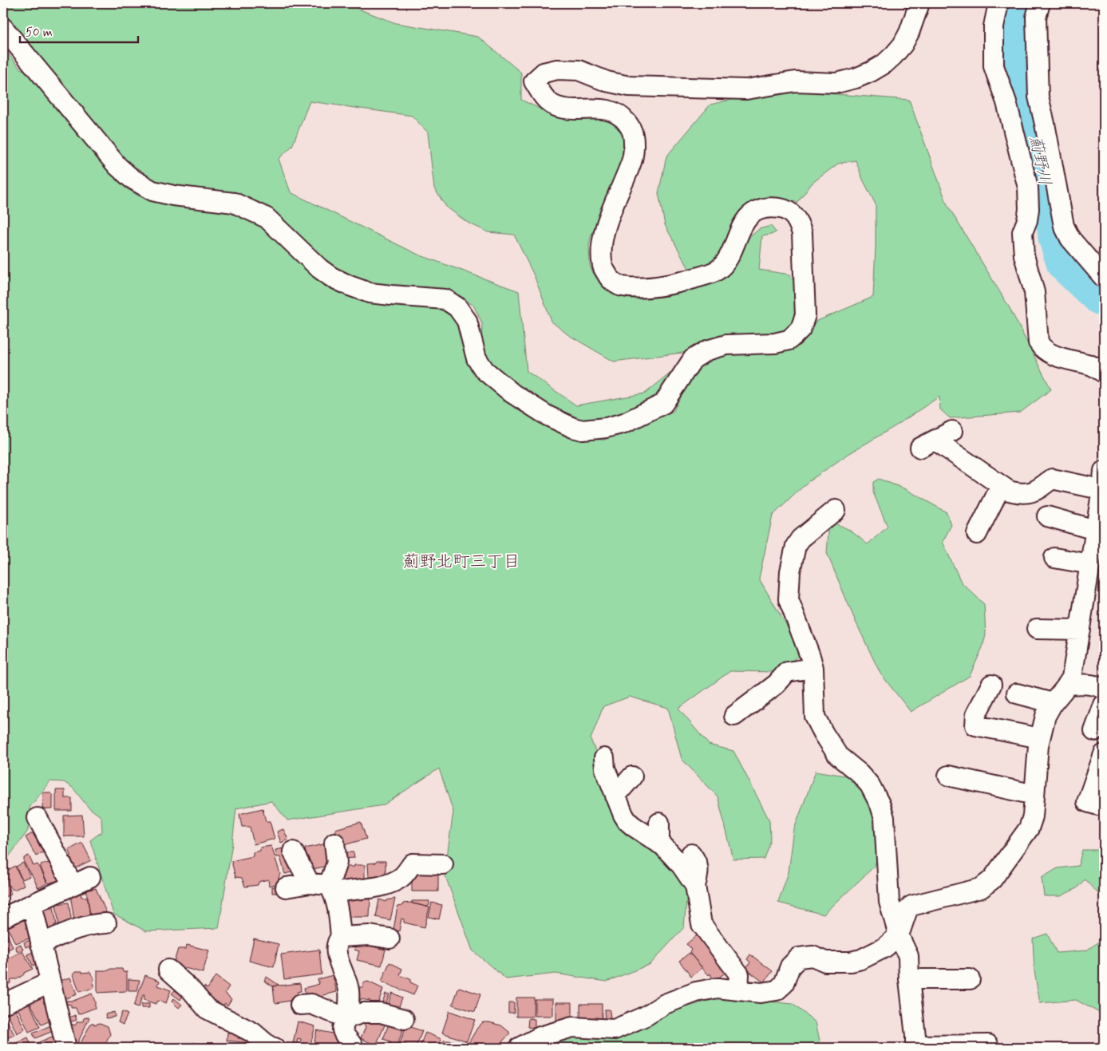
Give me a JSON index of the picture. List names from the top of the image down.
{
  "districts": ["薊野北町三丁目"],
  "water": ["薊野川"],
  "scale_bar": "50 m"
}
